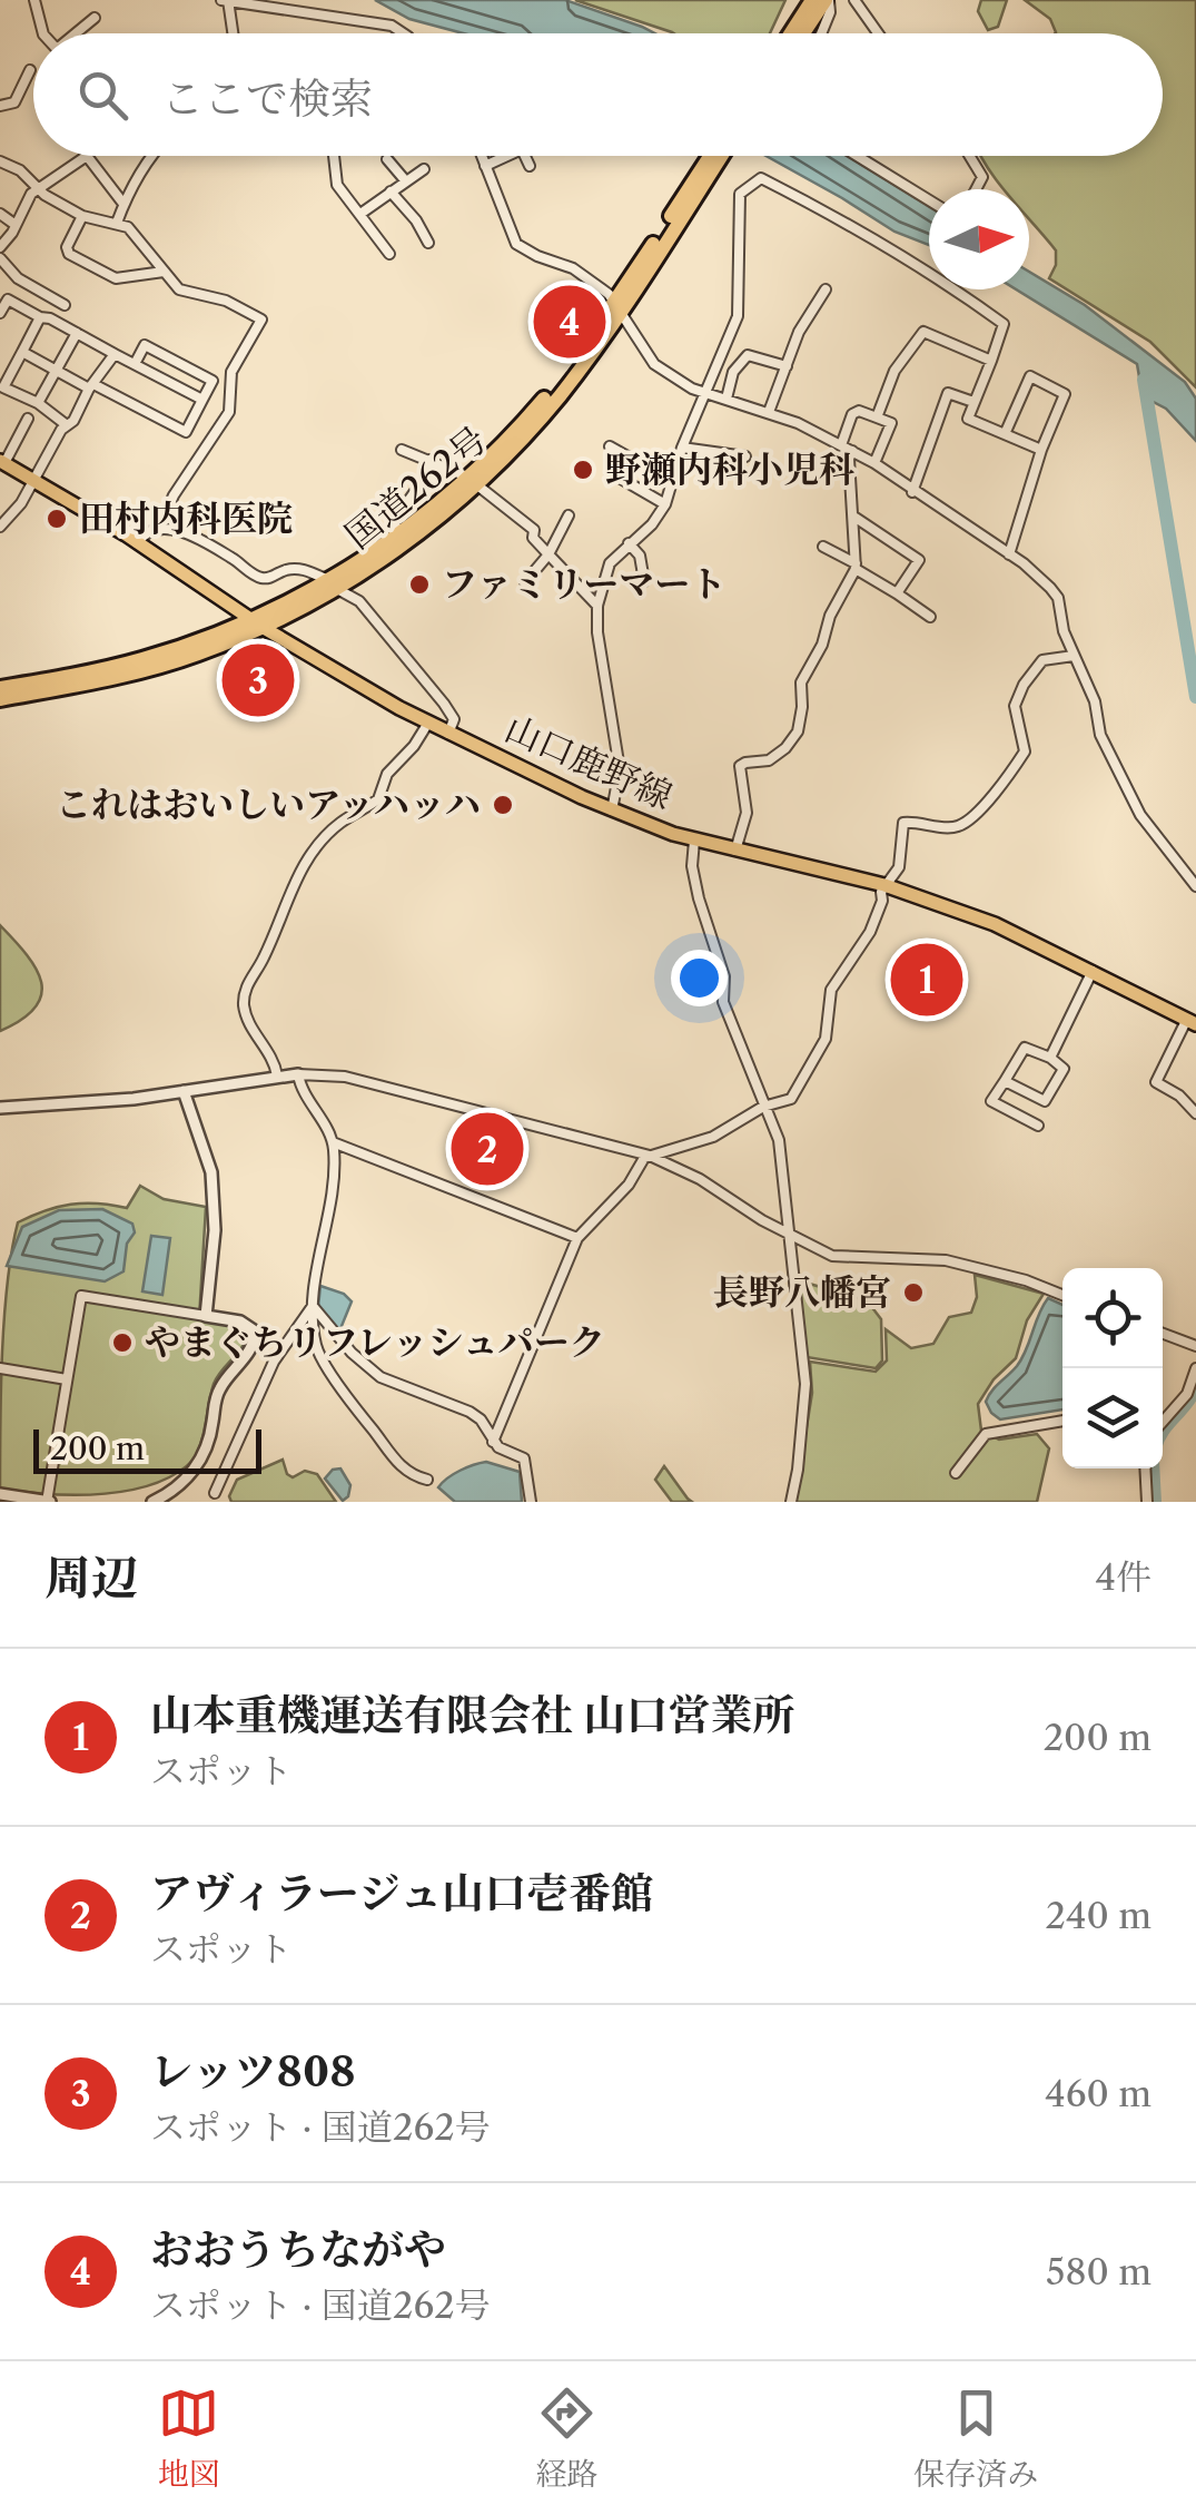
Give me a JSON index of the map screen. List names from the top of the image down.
{
  "streets": {
    "highway": ["国道262号"],
    "main road": ["山口鹿野線"]
  },
  "crossings": [
    ["国道262号", "山口鹿野線"]
  ],
  "places": [
    "野瀬内科小児科",
    "田村内科医院",
    "ファミリーマート",
    "これはおいしいアッハッハ",
    "長野八幡宮",
    "やまぐちリフレッシュパーク"
  ],
  "scale_bar": "200 m",
  "north": "right",
  "page": {
    "search": "ここで検索",
    "pins": [
      "4",
      "3",
      "1",
      "2"
    ],
    "scale": "200 m",
    "heading": ["周辺", "4件"],
    "list": [
      {
        "mark": "1",
        "name": "山本重機運送有限会社 山口営業所",
        "note": "スポット",
        "value": "200 m"
      },
      {
        "mark": "2",
        "name": "アヴィラージュ山口壱番館",
        "note": "スポット",
        "value": "240 m"
      },
      {
        "mark": "3",
        "name": "レッツ808",
        "note": "スポット · 国道262号",
        "value": "460 m"
      },
      {
        "mark": "4",
        "name": "おおうちながや",
        "note": "スポット · 国道262号",
        "value": "580 m"
      }
    ],
    "nav": ["地図", "経路", "保存済み"]
  }
}
